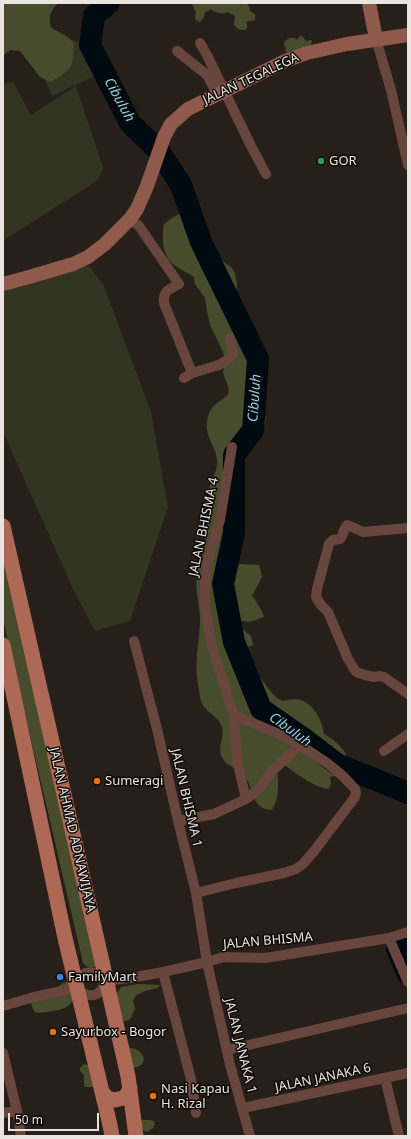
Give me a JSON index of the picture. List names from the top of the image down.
{
  "streets": {
    "main road": ["JALAN AHMAD ADNAWIJAYA"],
    "street": [
      "JALAN TEGALEGA",
      "JALAN BHISMA 4",
      "JALAN BHISMA 1",
      "JALAN BHISMA",
      "JALAN JANAKA 1",
      "JALAN JANAKA 6"
    ]
  },
  "crossings": [
    ["JALAN BHISMA 1", "JALAN BHISMA"],
    ["JALAN BHISMA 1", "JALAN JANAKA 1"],
    ["JALAN AHMAD ADNAWIJAYA", "JALAN BHISMA"],
    ["JALAN BHISMA", "JALAN JANAKA 1"],
    ["JALAN JANAKA 1", "JALAN JANAKA 6"]
  ],
  "water": ["Cibuluh"],
  "places": [
    "GOR",
    "Sumeragi",
    "FamilyMart",
    "Sayurbox - Bogor",
    "Nasi Kapau H. Rizal"
  ],
  "scale_bar": "50 m"
}
